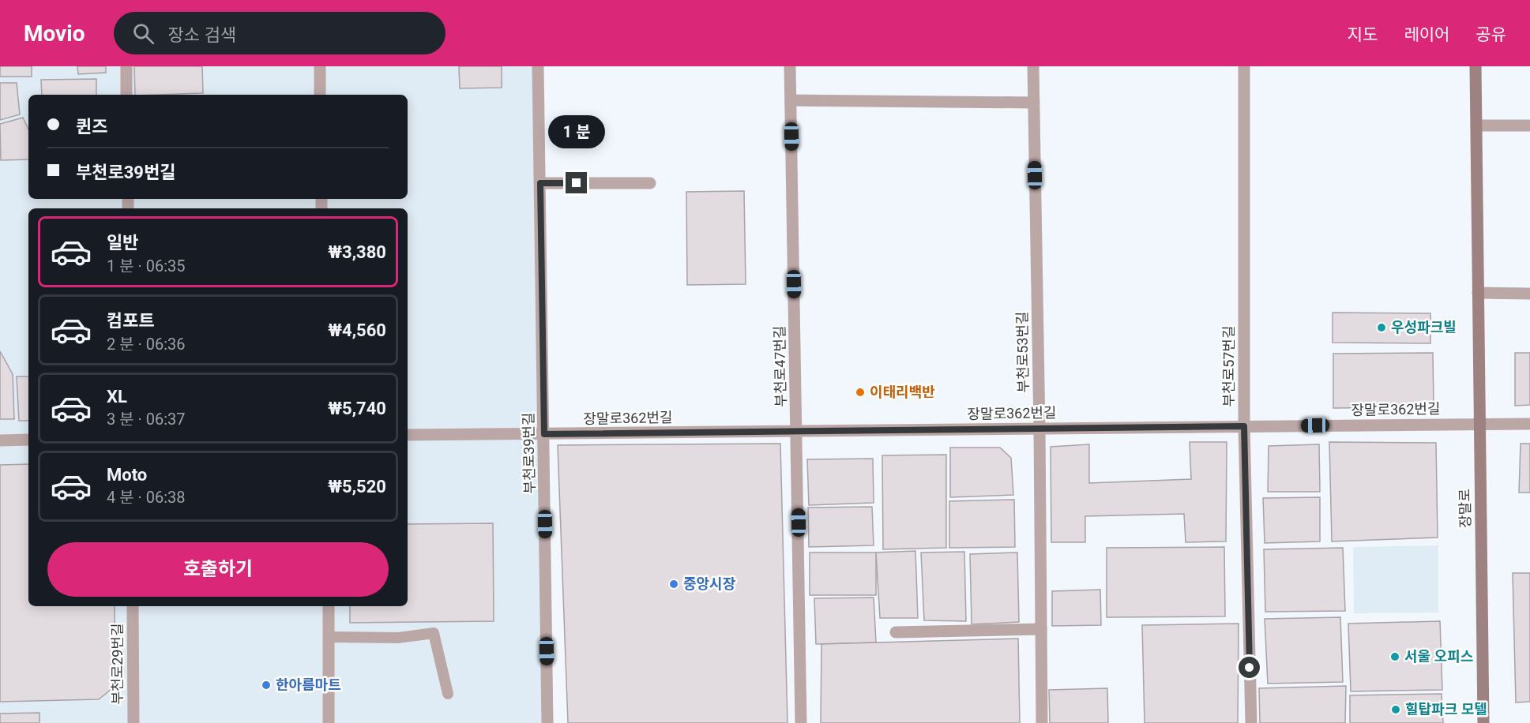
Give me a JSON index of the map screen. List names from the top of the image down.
{
  "streets": {
    "street": [
      "부천로53번길",
      "부천로47번길",
      "부천로57번길",
      "장말로362번길",
      "부천로39번길",
      "장말로",
      "부천로29번길"
    ]
  },
  "crossings": [
    ["부천로53번길", "장말로362번길"],
    ["부천로47번길", "장말로362번길"],
    ["부천로57번길", "장말로362번길"],
    ["장말로362번길", "부천로39번길"],
    ["장말로362번길", "장말로"]
  ],
  "places": [
    "우성파크빌",
    "이태리백반",
    "중앙시장",
    "서울 오피스",
    "한아름마트",
    "힐탑파크 모텔"
  ],
  "page": {
    "header": "Movio",
    "search": "장소 검색",
    "nav": ["지도", "레이어", "공유"],
    "banner": ["퀸즈", "부천로39번길"],
    "bubble": "1 분",
    "list": [
      {
        "name": "일반",
        "note": "1 분 · 06:35",
        "value": "₩3,380"
      },
      {
        "name": "컴포트",
        "note": "2 분 · 06:36",
        "value": "₩4,560"
      },
      {
        "name": "XL",
        "note": "3 분 · 06:37",
        "value": "₩5,740"
      },
      {
        "name": "Moto",
        "note": "4 분 · 06:38",
        "value": "₩5,520"
      }
    ],
    "buttons": "호출하기"
  }
}
